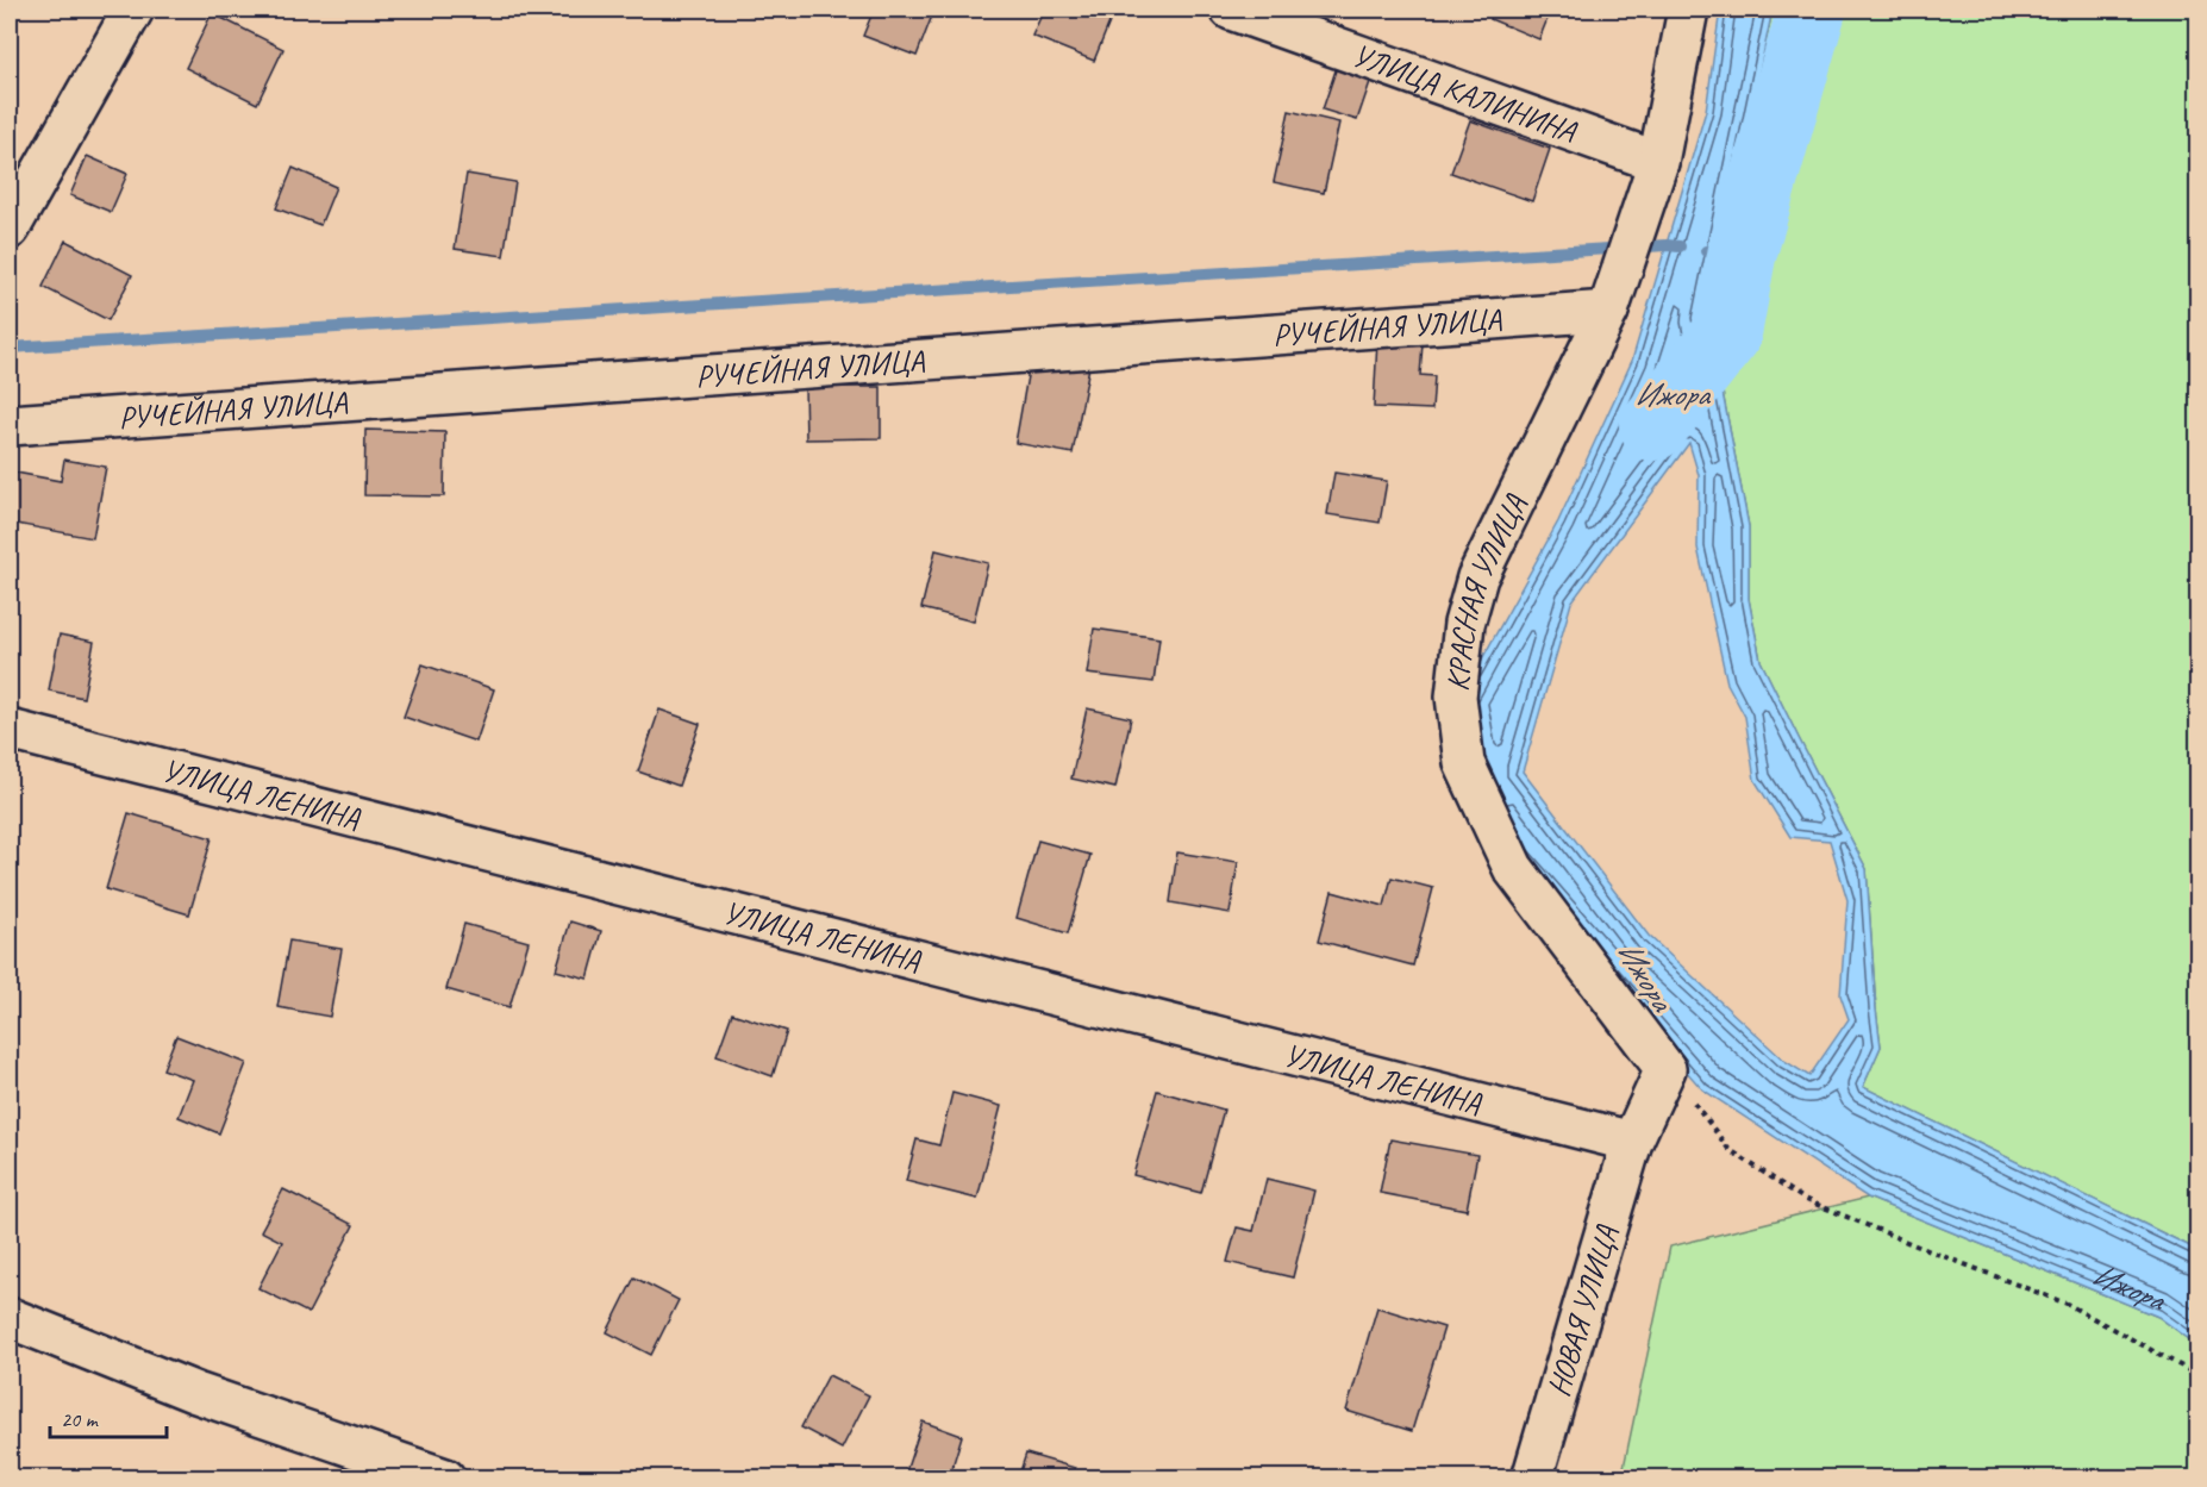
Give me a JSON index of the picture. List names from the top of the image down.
{
  "streets": {
    "street": [
      "УЛИЦА КАЛИНИНА",
      "РУЧЕЙНАЯ УЛИЦА",
      "КРАСНАЯ УЛИЦА",
      "УЛИЦА ЛЕНИНА",
      "НОВАЯ УЛИЦА"
    ]
  },
  "crossings": [
    ["УЛИЦА КАЛИНИНА", "КРАСНАЯ УЛИЦА"],
    ["РУЧЕЙНАЯ УЛИЦА", "КРАСНАЯ УЛИЦА"],
    ["УЛИЦА ЛЕНИНА", "НОВАЯ УЛИЦА"]
  ],
  "water": ["Ижора"],
  "scale_bar": "20 m"
}
